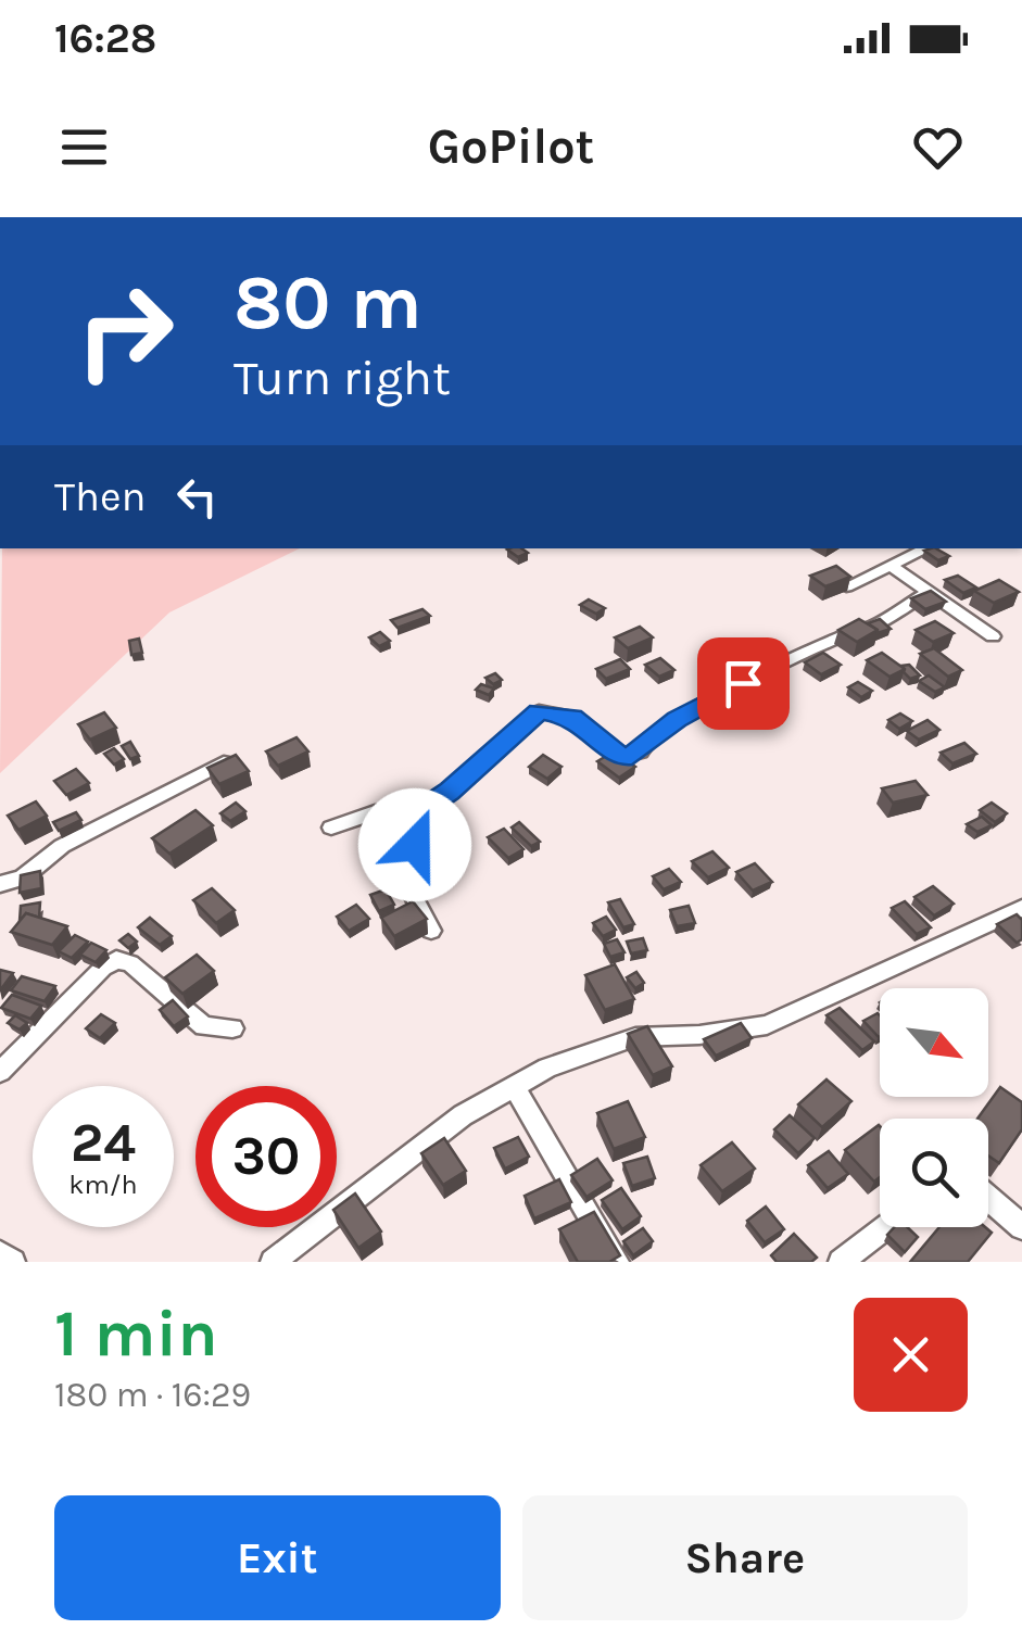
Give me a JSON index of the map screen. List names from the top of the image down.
{
  "north": "bottom right",
  "page": {
    "status": "16:28",
    "header": "GoPilot",
    "turn": ["80 m", "Turn right"],
    "then": "Then",
    "speed": "24 km/h",
    "limit": "30",
    "heading": ["1 min", "180 m · 16:29"],
    "buttons": ["Exit", "Share"]
  }
}
